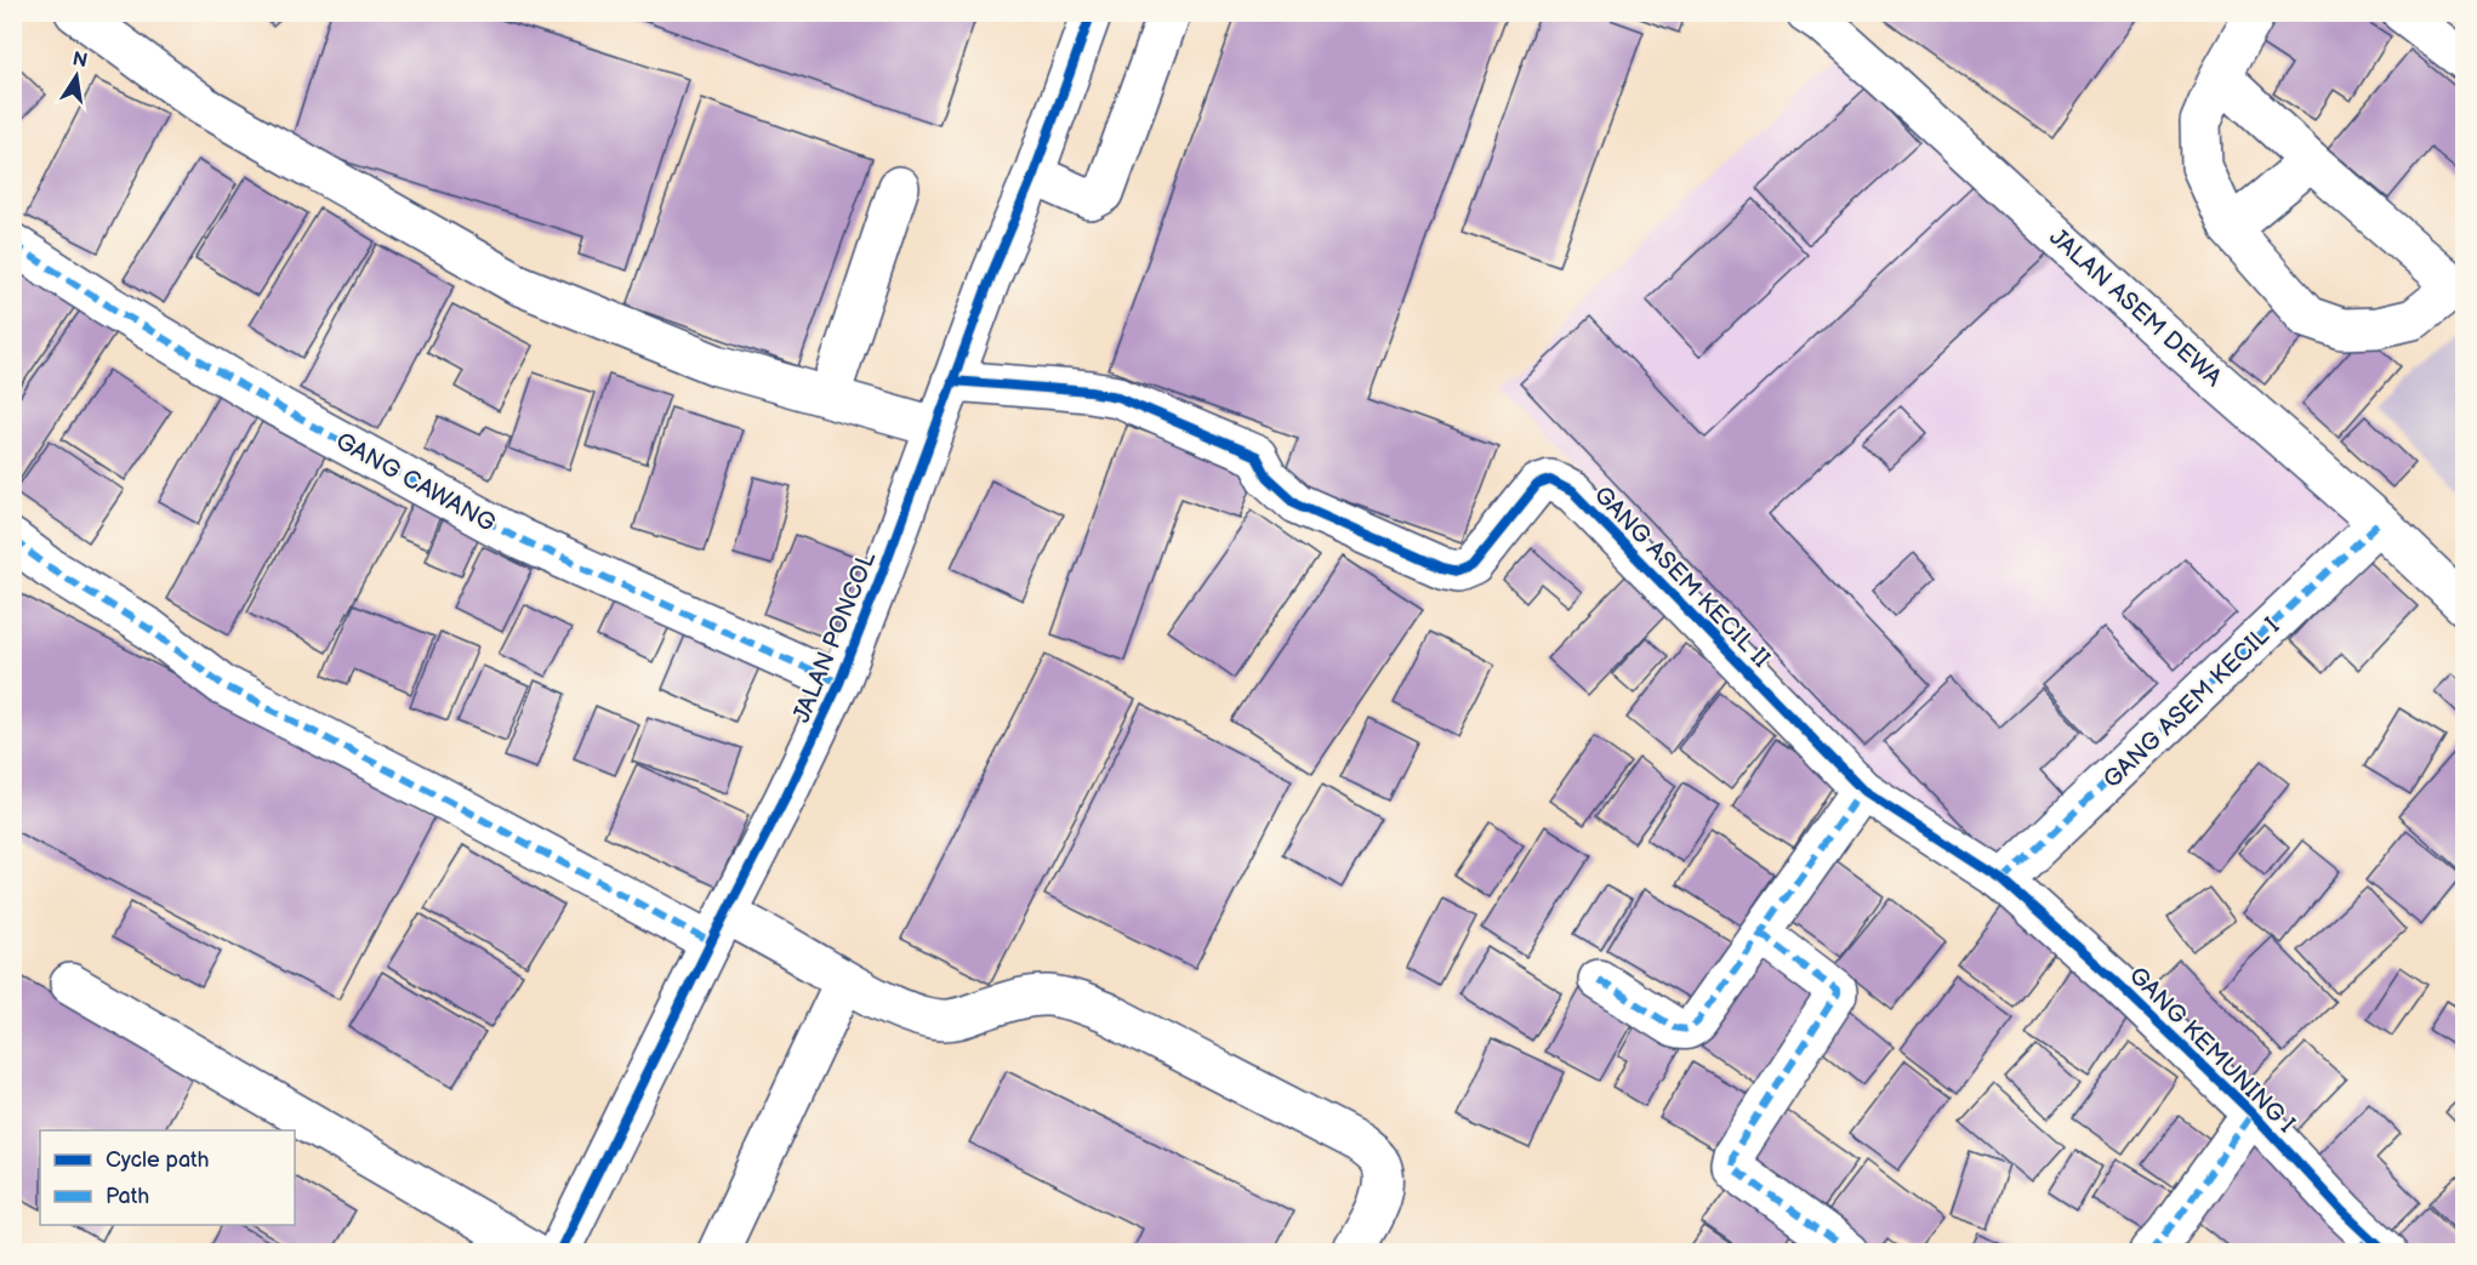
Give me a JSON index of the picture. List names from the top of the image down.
{
  "streets": {
    "street": [
      "JALAN ASEM DEWA",
      "GANG CAWANG",
      "GANG ASEM KECIL II",
      "JALAN PONCOL",
      "GANG ASEM KECIL I",
      "GANG KEMUNING I"
    ]
  },
  "crossings": [
    ["JALAN ASEM DEWA", "GANG ASEM KECIL I"],
    ["GANG CAWANG", "JALAN PONCOL"],
    ["GANG ASEM KECIL II", "JALAN PONCOL"],
    ["GANG ASEM KECIL II", "GANG ASEM KECIL I"],
    ["GANG ASEM KECIL II", "GANG KEMUNING I"],
    ["GANG ASEM KECIL I", "GANG KEMUNING I"]
  ],
  "legend": ["Cycle path", "Path"],
  "north": "top"
}
